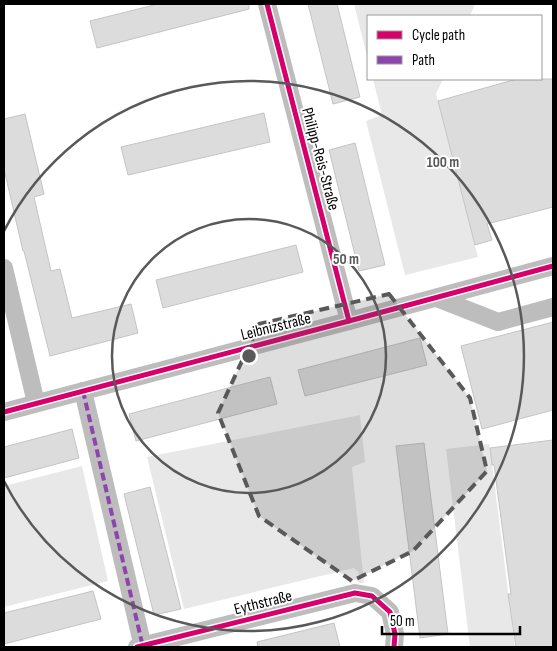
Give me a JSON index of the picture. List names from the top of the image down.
{
  "streets": {
    "street": ["Philipp-Reis-Straße", "Leibnizstraße", "Eythstraße"]
  },
  "crossings": [
    ["Philipp-Reis-Straße", "Leibnizstraße"],
    ["Leibnizstraße", "Eythstraße"]
  ],
  "legend": ["Cycle path", "Path"],
  "scale_bar": "50 m",
  "rings": ["100 m", "50 m"]
}
